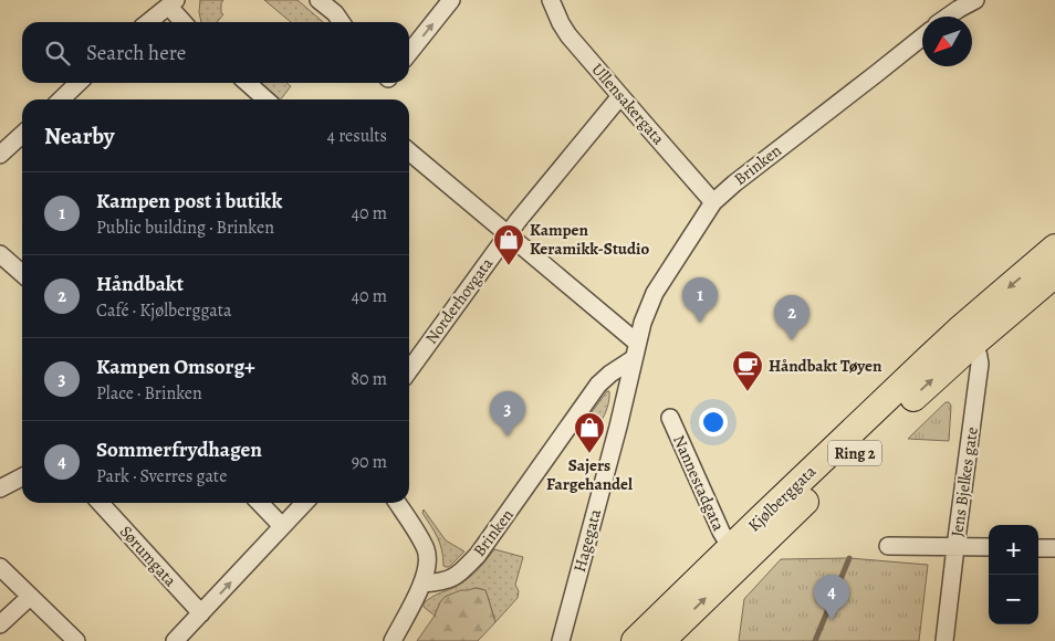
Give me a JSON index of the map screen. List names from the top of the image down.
{
  "streets": {
    "main road": ["Ring 2", "Kjølberggata"],
    "street": [
      "Ullensakergata",
      "Brinken",
      "Norderhovgata",
      "Jens Bjelkes gate",
      "Nannestadgata",
      "Hagegata",
      "Sørumgata"
    ]
  },
  "crossings": [
    ["Ullensakergata", "Brinken"],
    ["Ullensakergata", "Norderhovgata"],
    ["Brinken", "Hagegata"],
    ["Jens Bjelkes gate", "Kjølberggata"],
    ["Nannestadgata", "Kjølberggata"]
  ],
  "places": {
    "shop": ["Kampen Keramikk-Studio", "Sajers Fargehandel"],
    "cafe": ["Håndbakt Tøyen"]
  },
  "north": "bottom left",
  "page": {
    "search": "Search here",
    "heading": ["Nearby", "4 results"],
    "list": [
      {
        "mark": "1",
        "name": "Kampen post i butikk",
        "note": "Public building · Brinken",
        "value": "40 m"
      },
      {
        "mark": "2",
        "name": "Håndbakt",
        "note": "Café · Kjølberggata",
        "value": "40 m"
      },
      {
        "mark": "3",
        "name": "Kampen Omsorg+",
        "note": "Place · Brinken",
        "value": "80 m"
      },
      {
        "mark": "4",
        "name": "Sommerfrydhagen",
        "note": "Park · Sverres gate",
        "value": "90 m"
      }
    ],
    "pins": [
      "1",
      "2",
      "3",
      "4"
    ],
    "map_buttons": ["+", "−"]
  }
}
